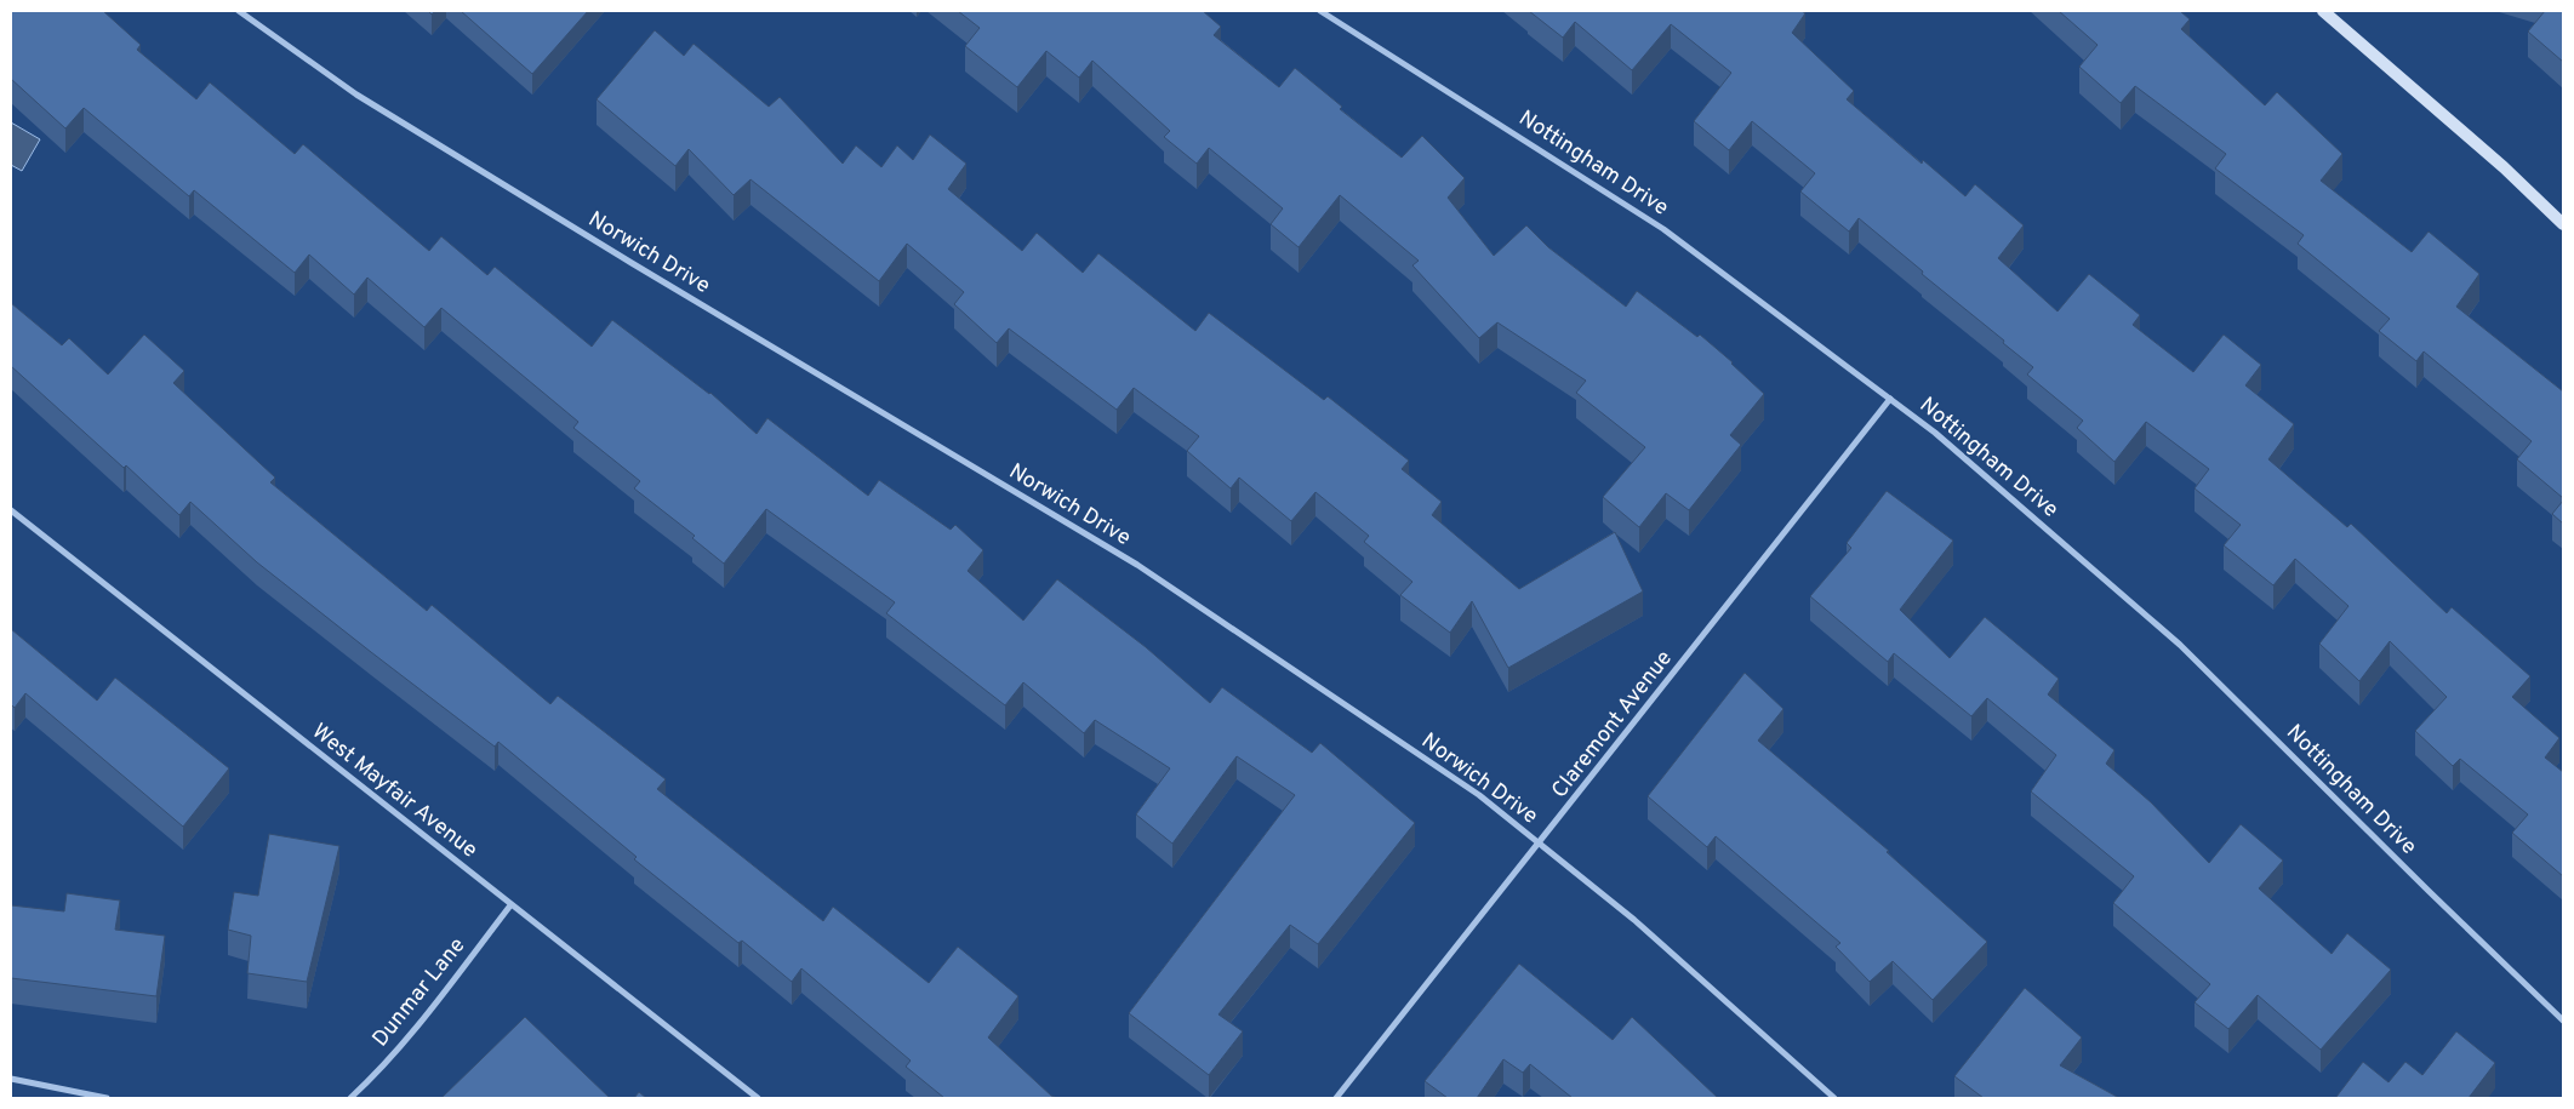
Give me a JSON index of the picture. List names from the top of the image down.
{
  "streets": {
    "street": [
      "Nottingham Drive",
      "Norwich Drive",
      "Claremont Avenue",
      "West Mayfair Avenue",
      "Dunmar Lane"
    ]
  },
  "crossings": [
    ["Nottingham Drive", "Claremont Avenue"],
    ["Norwich Drive", "Claremont Avenue"],
    ["West Mayfair Avenue", "Dunmar Lane"]
  ]
}
